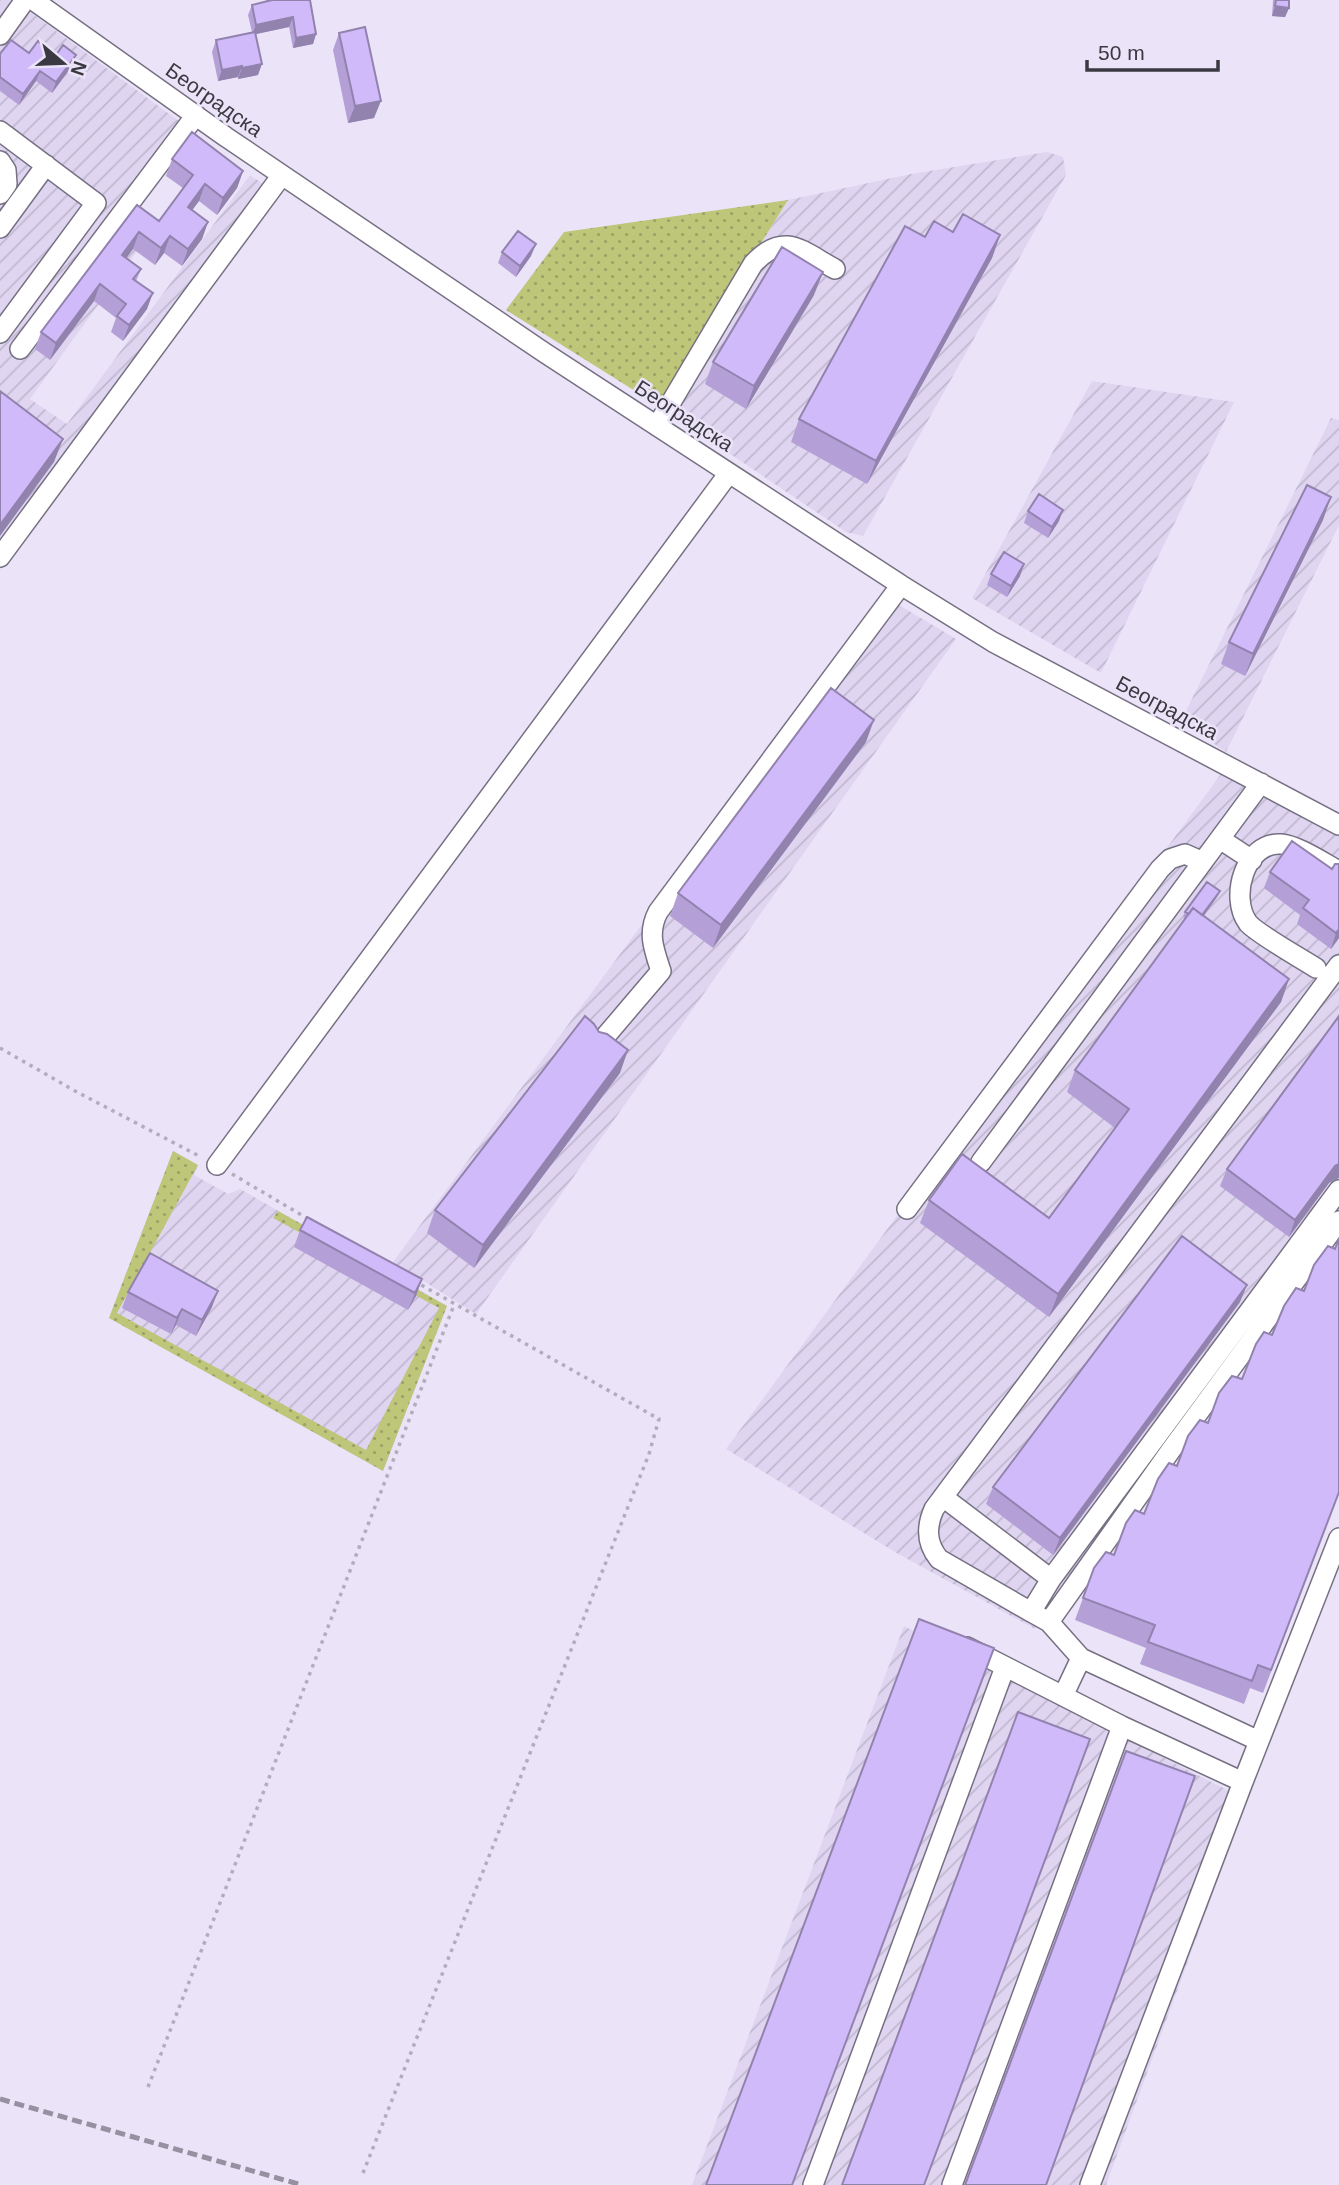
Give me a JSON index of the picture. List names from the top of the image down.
{
  "streets": {
    "street": ["Београдска"]
  },
  "scale_bar": "50 m",
  "north": "right"
}
